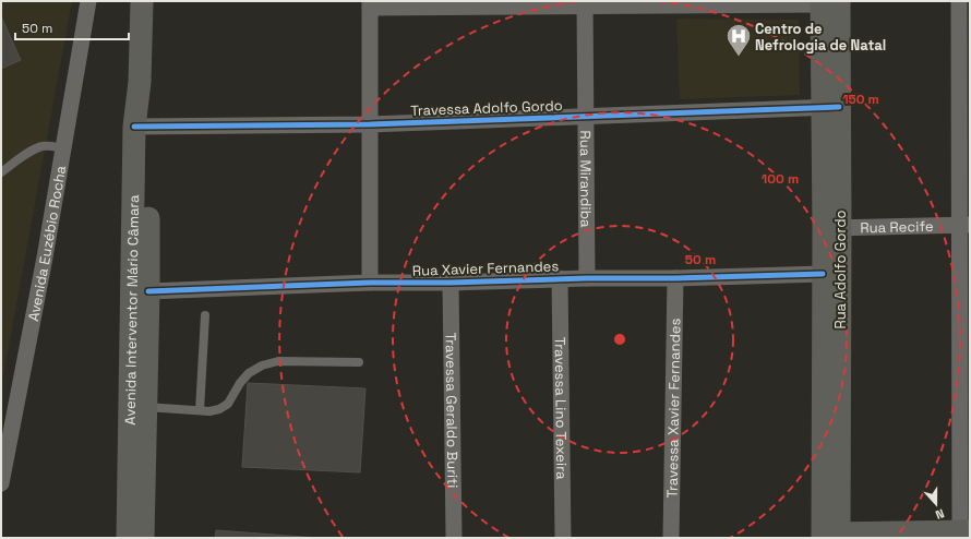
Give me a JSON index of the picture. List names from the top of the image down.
{
  "streets": {
    "main road": ["Rua Adolfo Gordo", "Avenida Interventor Mário Câmara"],
    "street": [
      "Travessa Adolfo Gordo",
      "Rua Mirandiba",
      "Rua Recife",
      "Avenida Euzébio Rocha",
      "Rua Xavier Fernandes",
      "Travessa Lino Texeira",
      "Travessa Xavier Fernandes",
      "Travessa Geraldo Buriti"
    ]
  },
  "crossings": [
    ["Travessa Adolfo Gordo", "Rua Mirandiba"],
    ["Travessa Adolfo Gordo", "Rua Adolfo Gordo"],
    ["Travessa Adolfo Gordo", "Avenida Interventor Mário Câmara"],
    ["Rua Mirandiba", "Rua Xavier Fernandes"],
    ["Rua Recife", "Rua Adolfo Gordo"],
    ["Rua Xavier Fernandes", "Rua Adolfo Gordo"],
    ["Rua Xavier Fernandes", "Avenida Interventor Mário Câmara"],
    ["Rua Xavier Fernandes", "Travessa Lino Texeira"],
    ["Rua Xavier Fernandes", "Travessa Xavier Fernandes"],
    ["Rua Xavier Fernandes", "Travessa Geraldo Buriti"]
  ],
  "places": {
    "hospital": ["Centro de Nefrologia de Natal"]
  },
  "scale_bar": "50 m",
  "north": "bottom",
  "rings": ["150 m", "100 m", "50 m"]
}
